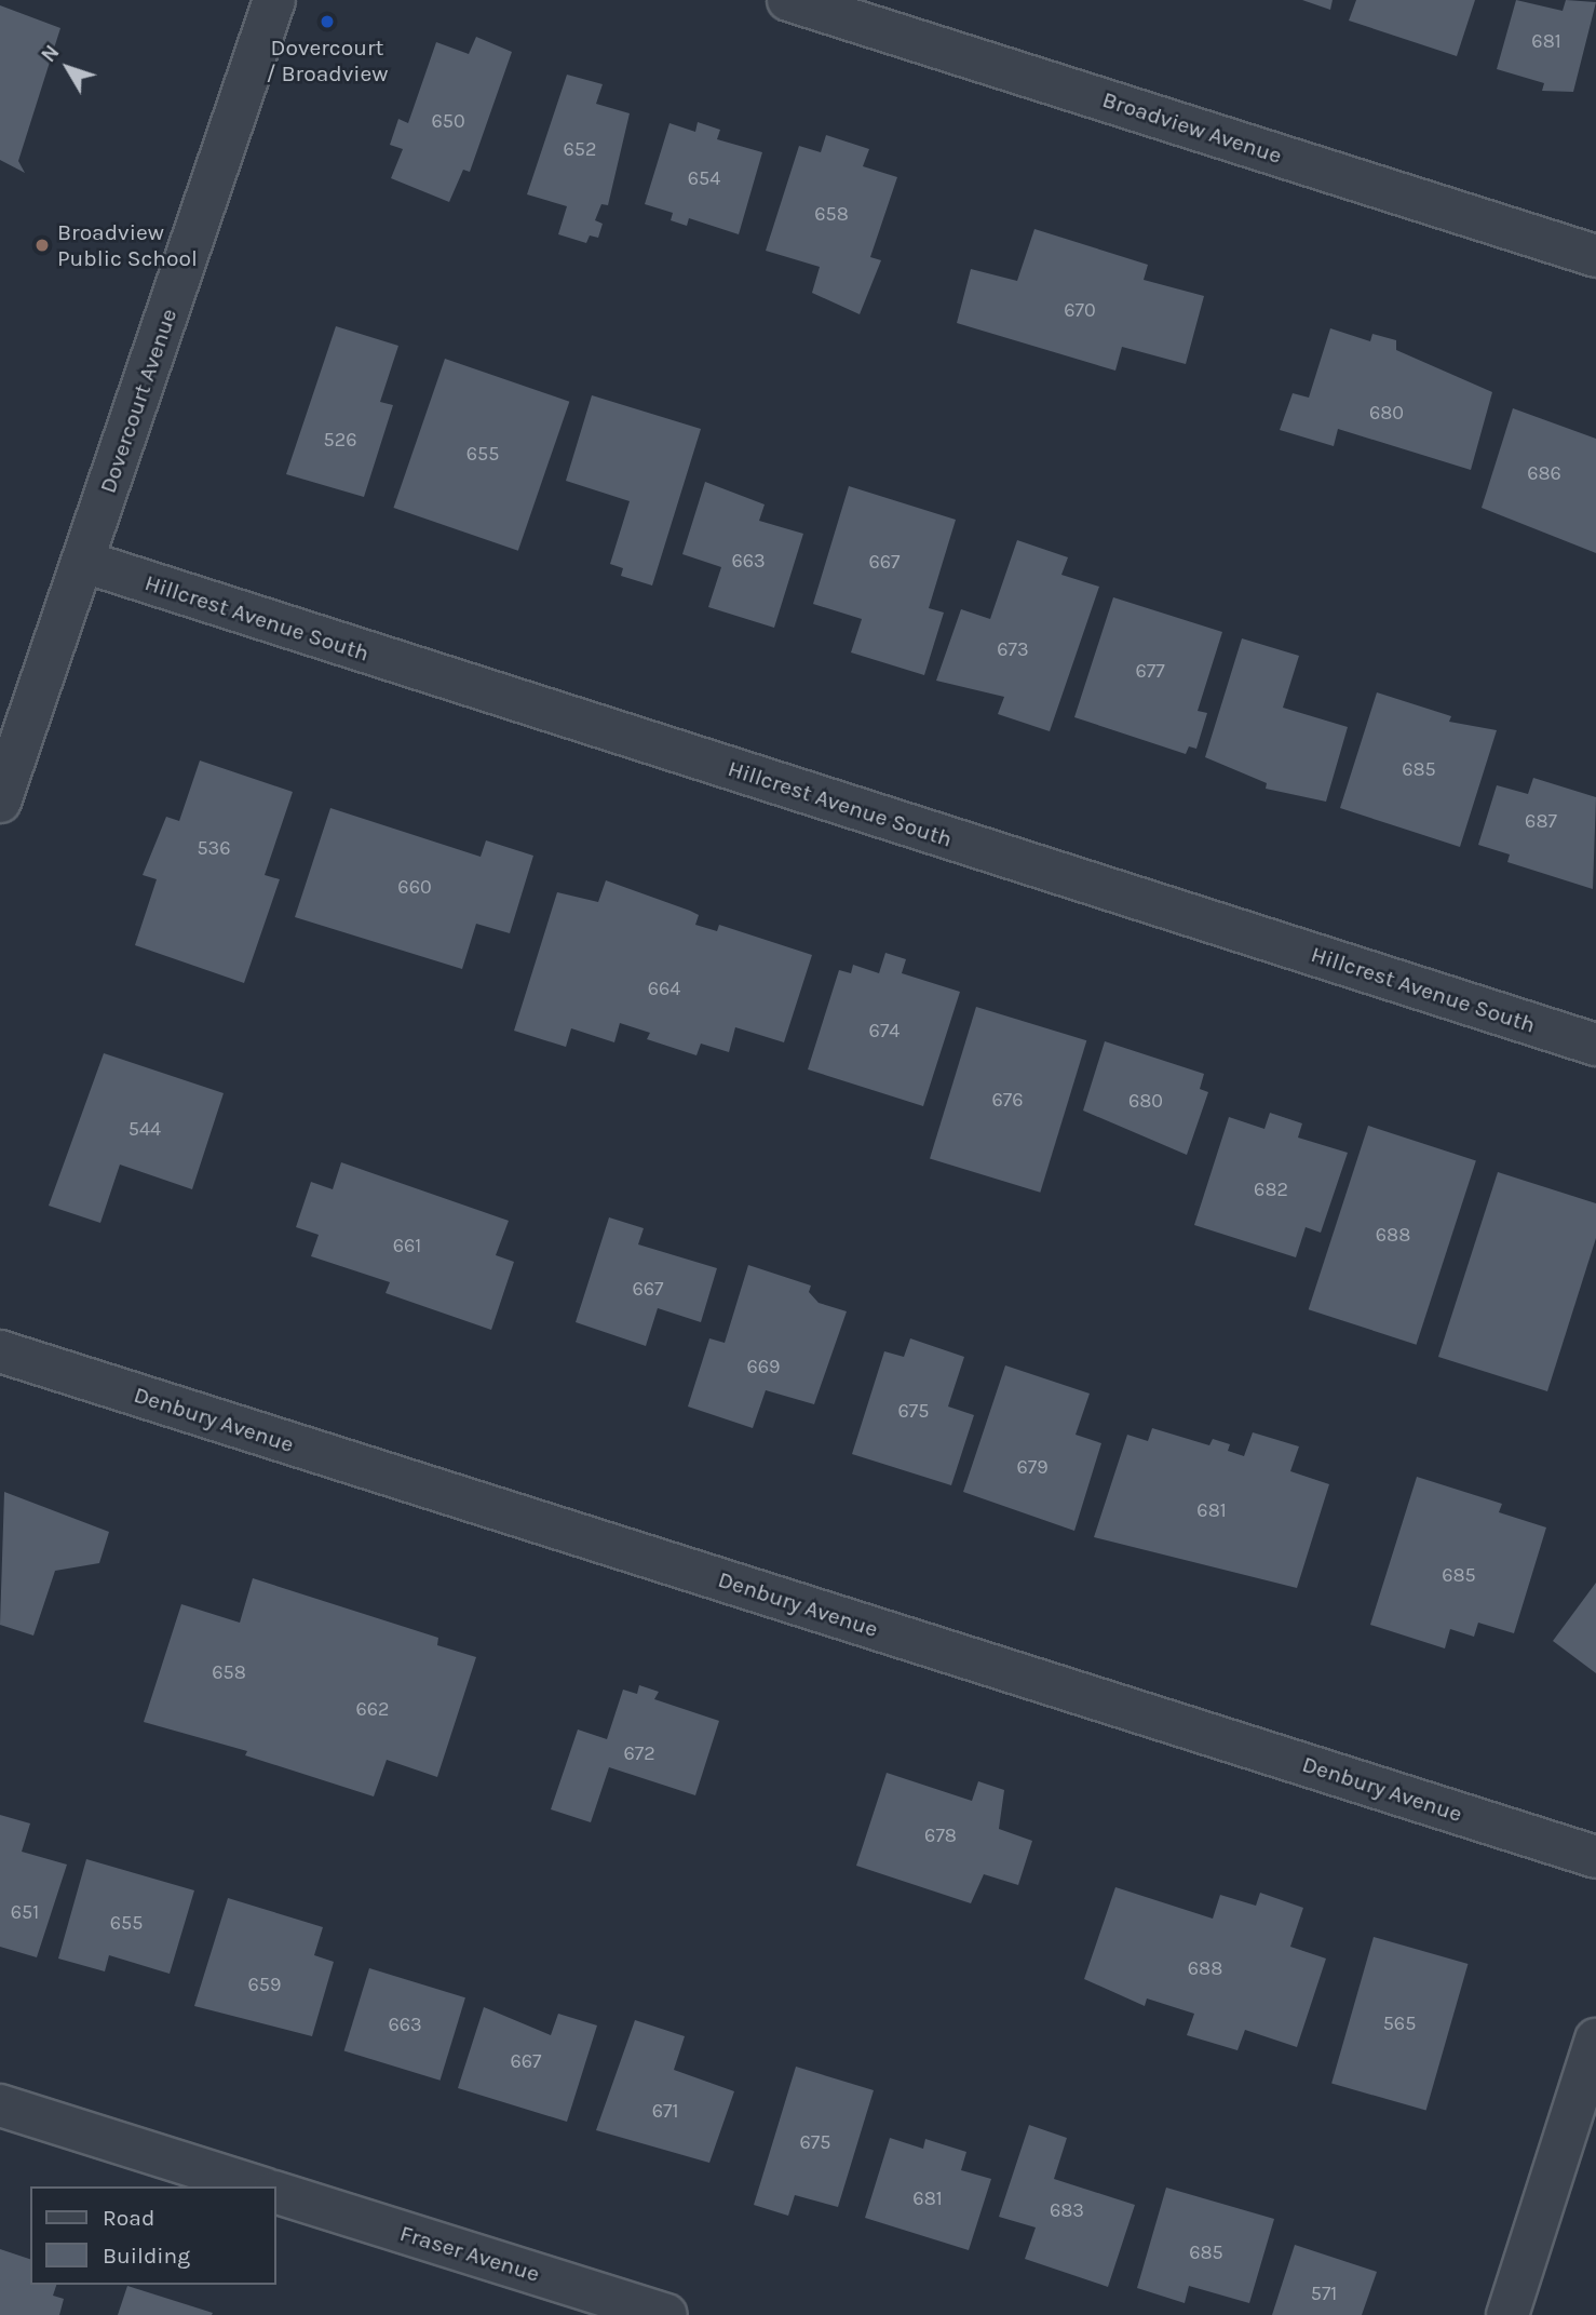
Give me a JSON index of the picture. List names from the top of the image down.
{
  "streets": {
    "street": [
      "Broadview Avenue",
      "Dovercourt Avenue",
      "Hillcrest Avenue South",
      "Denbury Avenue",
      "Fraser Avenue"
    ]
  },
  "crossings": [
    ["Dovercourt Avenue", "Hillcrest Avenue South"]
  ],
  "places": ["Dovercourt / Broadview", "Broadview Public School"],
  "house_numbers": [
    "681",
    "650",
    "652",
    "654",
    "658",
    "670",
    "680",
    "526",
    "655",
    "686",
    "663",
    "667",
    "673",
    "677",
    "685",
    "687",
    "536",
    "660",
    "664",
    "674",
    "676",
    "680",
    "544",
    "682",
    "688",
    "661",
    "667",
    "669",
    "675",
    "679",
    "681",
    "685",
    "658",
    "662",
    "672",
    "678",
    "651",
    "655",
    "688",
    "659",
    "565",
    "663",
    "667",
    "671",
    "675",
    "681",
    "683",
    "685",
    "571"
  ],
  "legend": ["Road", "Building"],
  "north": "top left"
}
